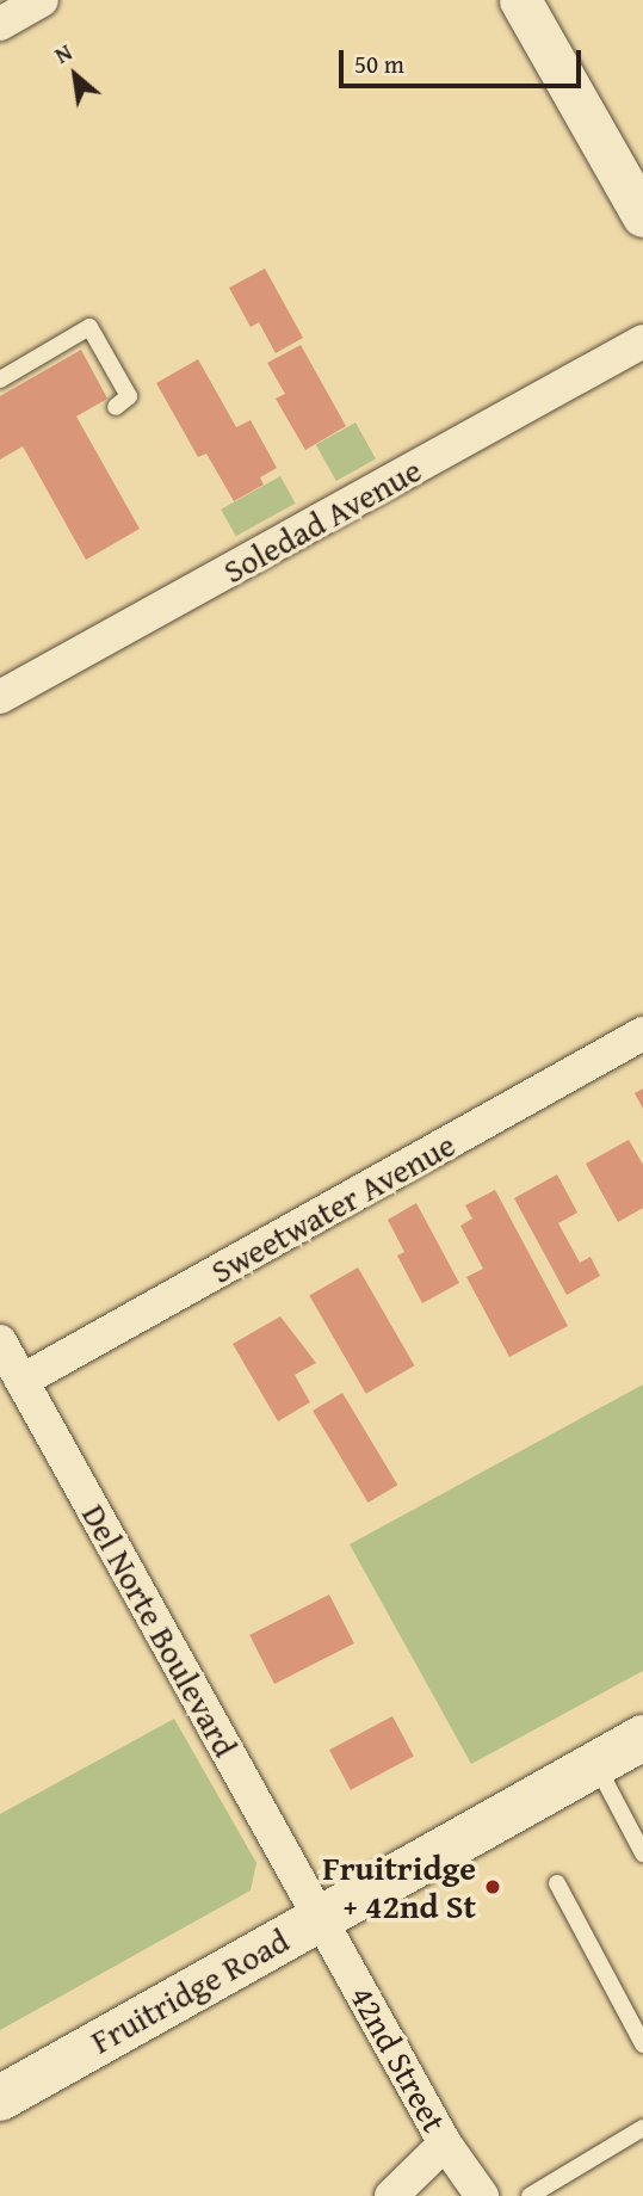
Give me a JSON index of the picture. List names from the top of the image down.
{
  "streets": {
    "main road": ["Fruitridge Road"],
    "street": [
      "Soledad Avenue",
      "Sweetwater Avenue",
      "Del Norte Boulevard",
      "42nd Street"
    ]
  },
  "crossings": [
    ["Sweetwater Avenue", "Del Norte Boulevard"],
    ["Del Norte Boulevard", "Fruitridge Road"],
    ["Del Norte Boulevard", "42nd Street"],
    ["Fruitridge Road", "42nd Street"]
  ],
  "places": ["Fruitridge + 42nd St"],
  "scale_bar": "50 m",
  "north": "top left"
}
